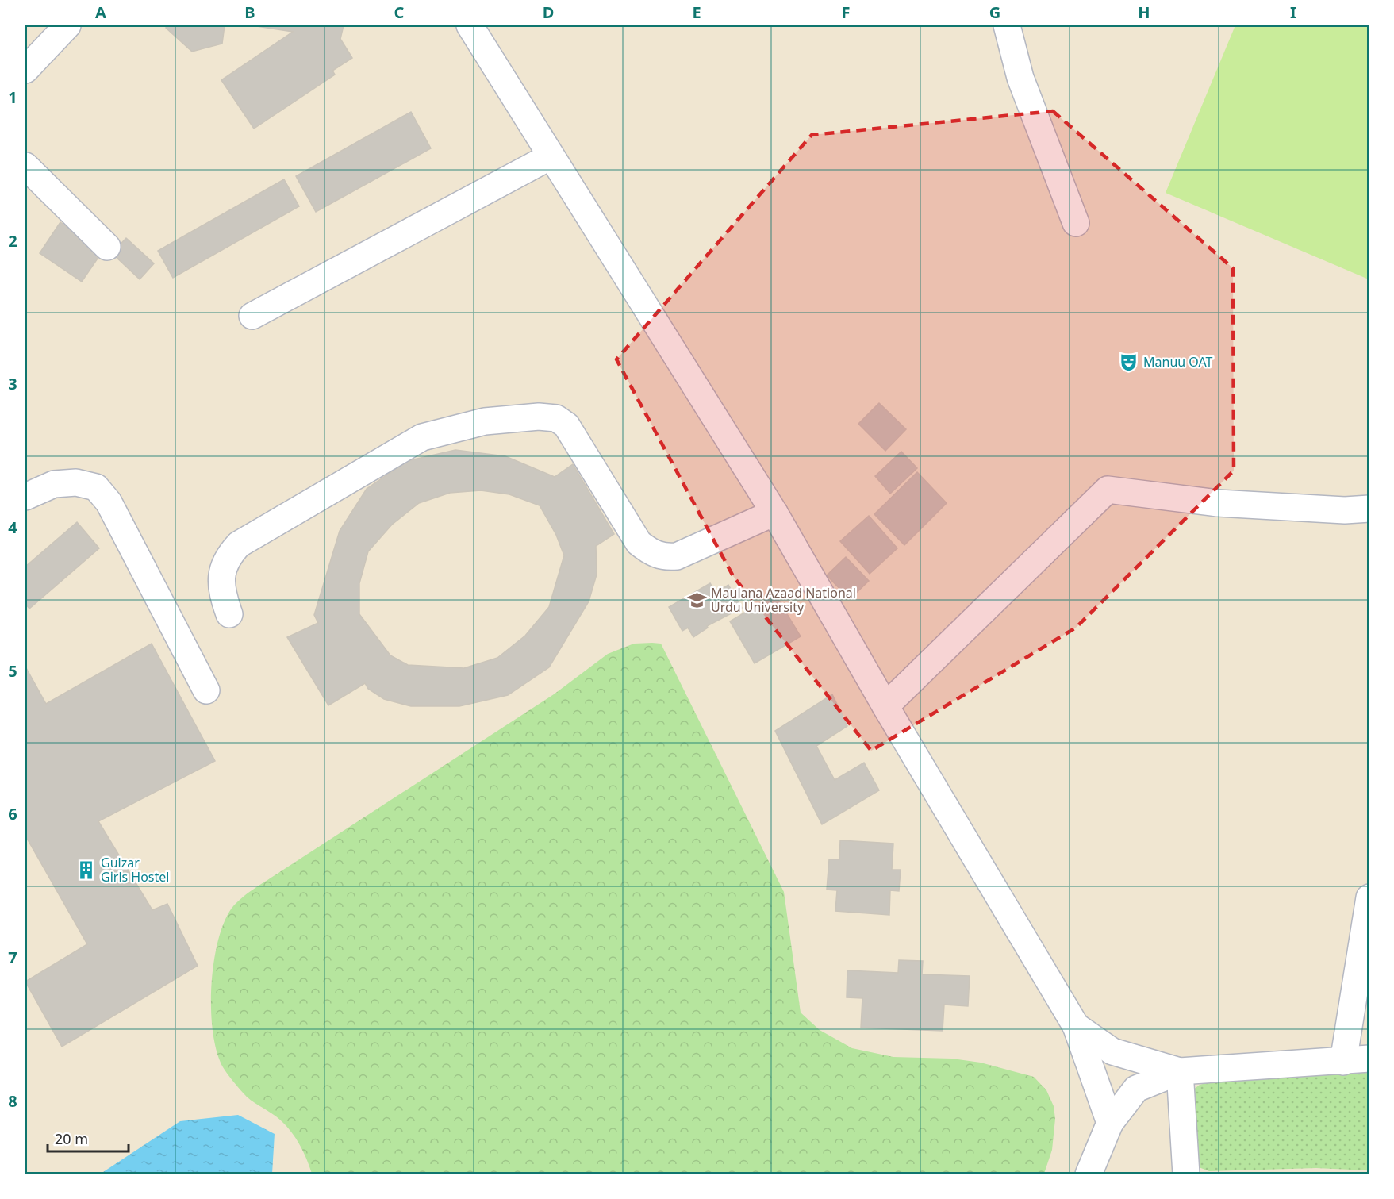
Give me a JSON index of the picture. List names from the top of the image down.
{
  "places": {
    "theatre": ["Manuu OAT"],
    "school or university": ["Maulana Azaad National Urdu University"],
    "building": ["Gulzar Girls Hostel"]
  },
  "scale_bar": "20 m",
  "grid": {
    "columns": [
      "A",
      "B",
      "C",
      "D",
      "E",
      "F",
      "G",
      "H",
      "I"
    ],
    "rows": [
      "1",
      "2",
      "3",
      "4",
      "5",
      "6",
      "7",
      "8"
    ]
  }
}
